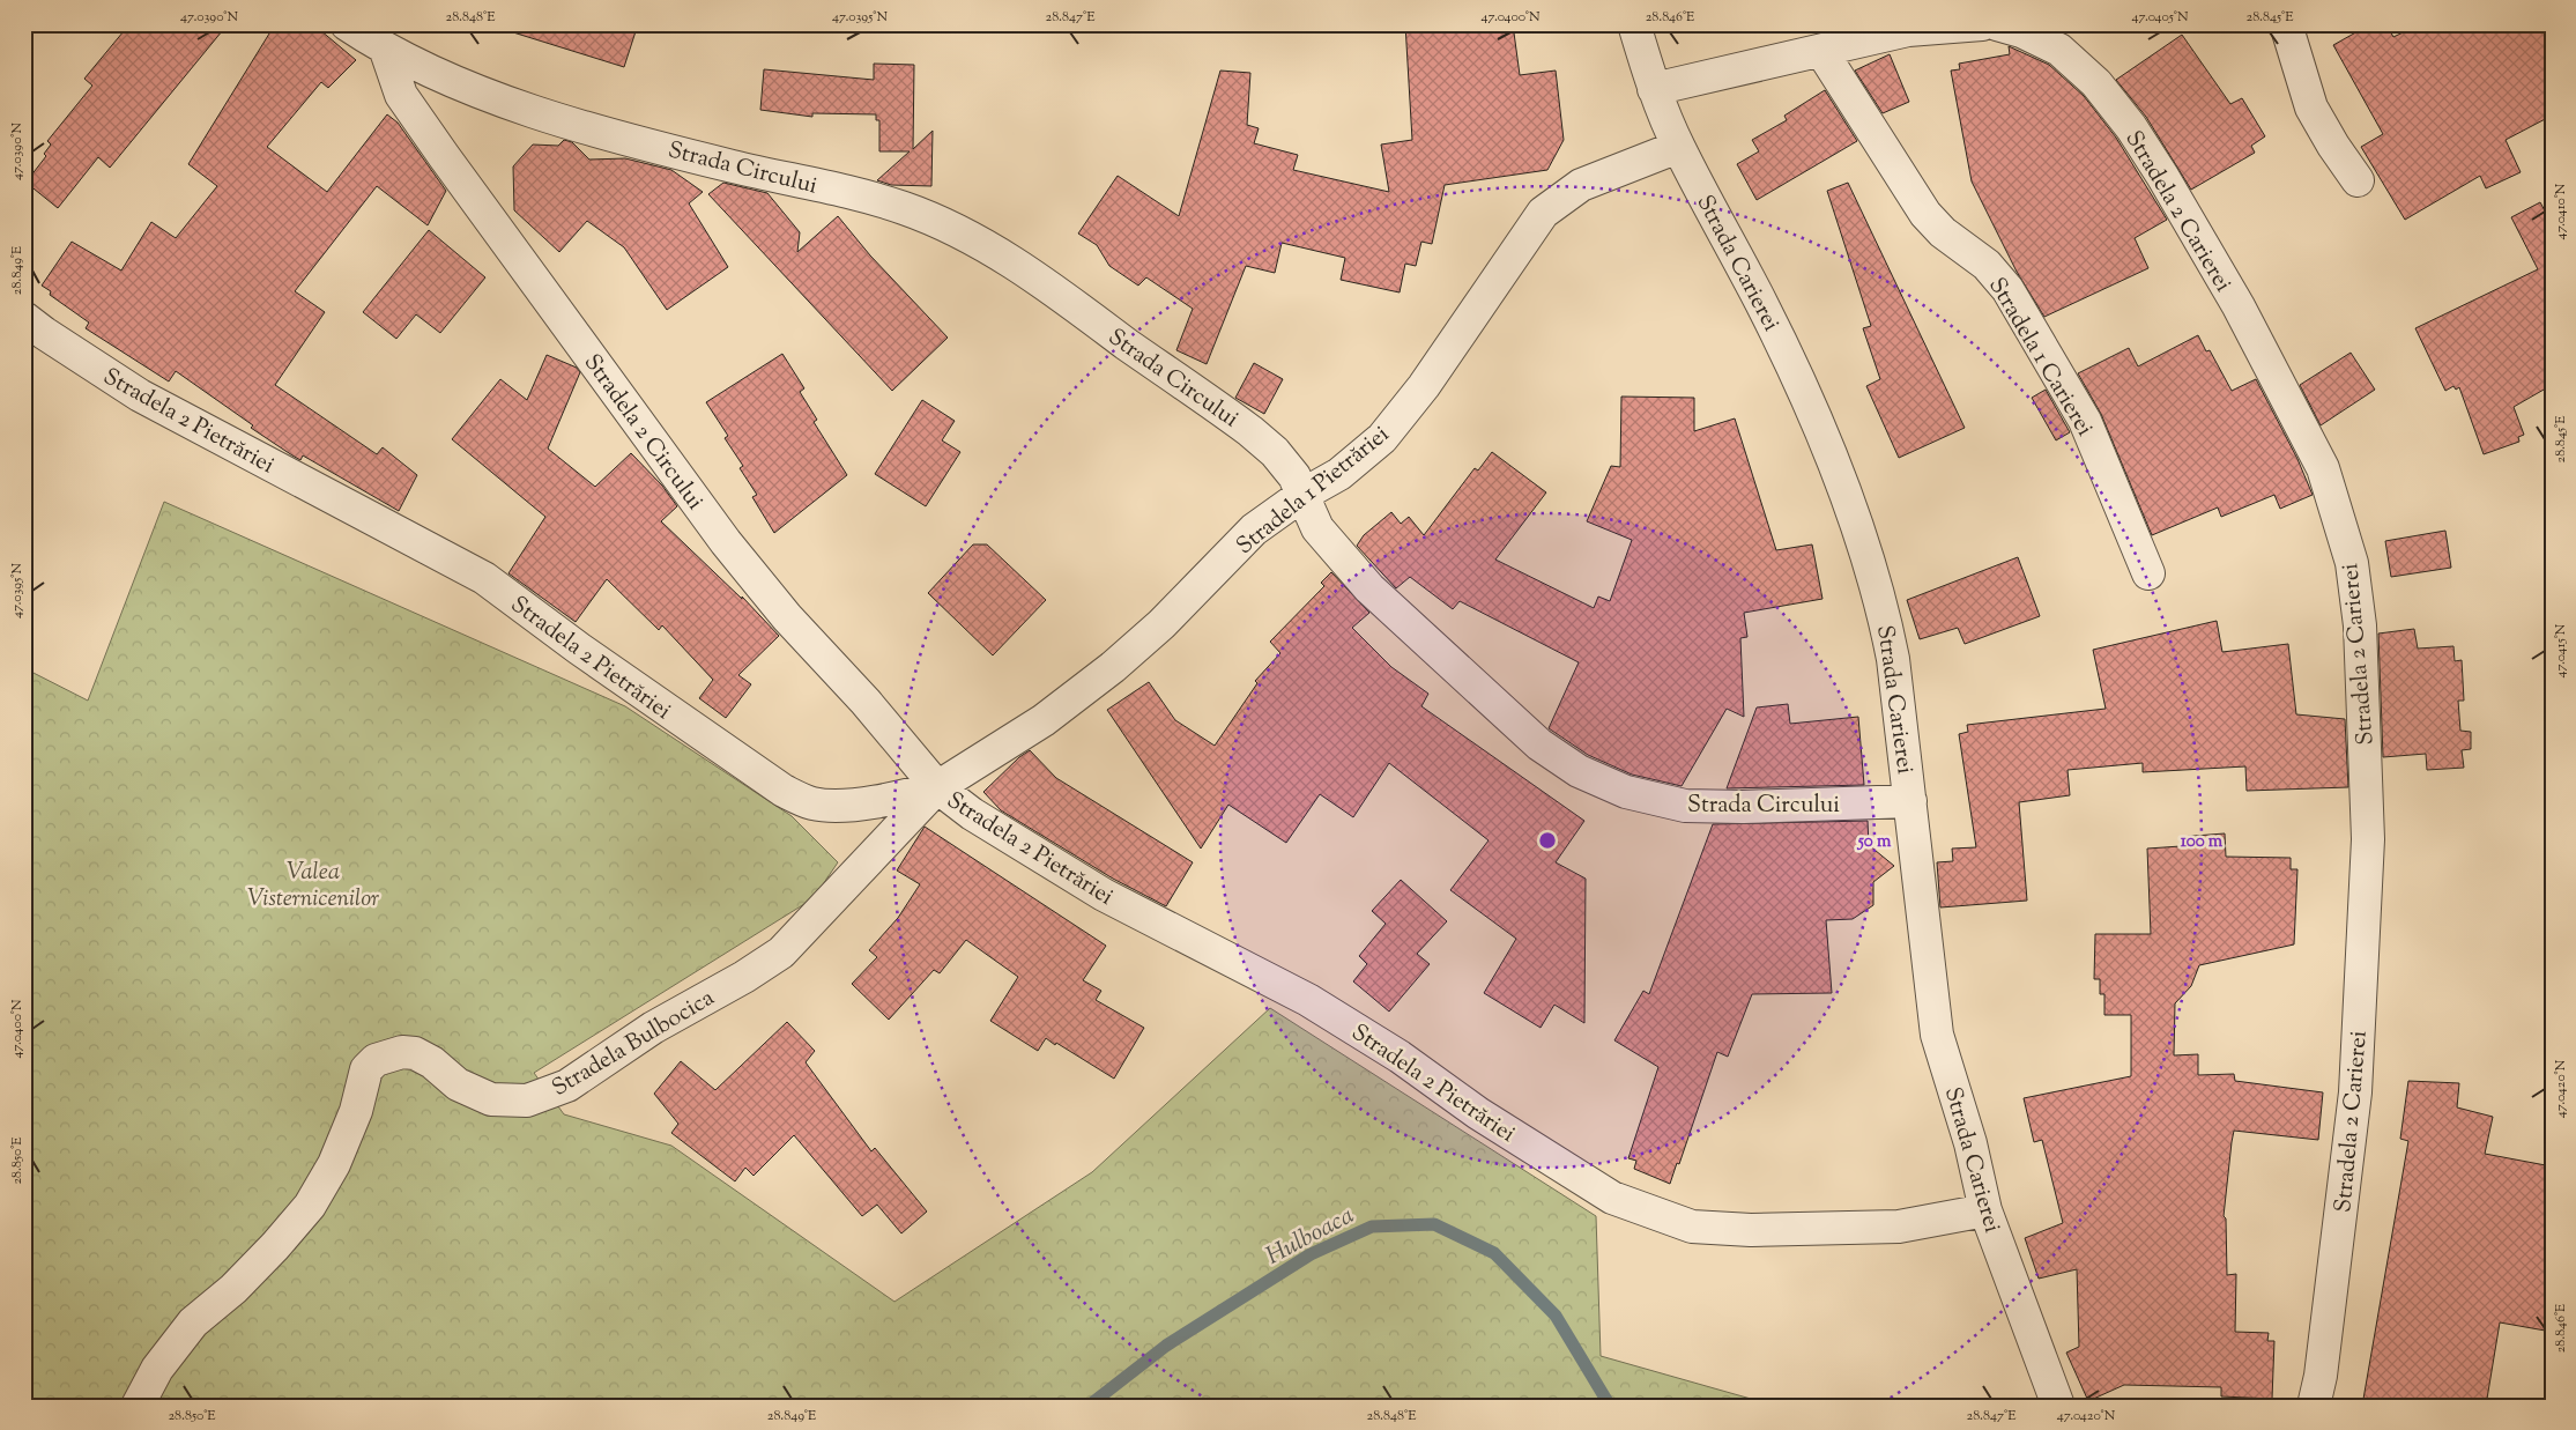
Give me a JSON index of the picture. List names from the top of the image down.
{
  "streets": {
    "street": [
      "Strada Circului",
      "Stradela 2 Carierei",
      "Strada Carierei",
      "Stradela 1 Carierei",
      "Stradela 2 Pietrăriei",
      "Stradela 2 Circului",
      "Stradela 1 Pietrăriei",
      "Stradela Bulbocica"
    ]
  },
  "crossings": [
    ["Strada Circului", "Strada Carierei"],
    ["Strada Circului", "Stradela 2 Circului"],
    ["Strada Circului", "Stradela 1 Pietrăriei"],
    ["Strada Carierei", "Stradela 2 Pietrăriei"],
    ["Strada Carierei", "Stradela 1 Pietrăriei"],
    ["Stradela 2 Pietrăriei", "Stradela 2 Circului"],
    ["Stradela 2 Pietrăriei", "Stradela 1 Pietrăriei"],
    ["Stradela 2 Pietrăriei", "Stradela Bulbocica"],
    ["Stradela 2 Circului", "Stradela 1 Pietrăriei"],
    ["Stradela 2 Circului", "Stradela Bulbocica"],
    ["Stradela 1 Pietrăriei", "Stradela Bulbocica"]
  ],
  "water": ["Hulboaca"],
  "parks": ["Valea Visternicenilor"],
  "coordinates": [
    "47.0390°N",
    "28.848°E",
    "47.0395°N",
    "28.847°E",
    "47.0400°N",
    "28.846°E",
    "47.0405°N",
    "28.845°E",
    "47.0410°N",
    "28.849°E",
    "47.0415°N",
    "47.0420°N",
    "28.850°E"
  ],
  "rings": ["50 m", "100 m"]
}
